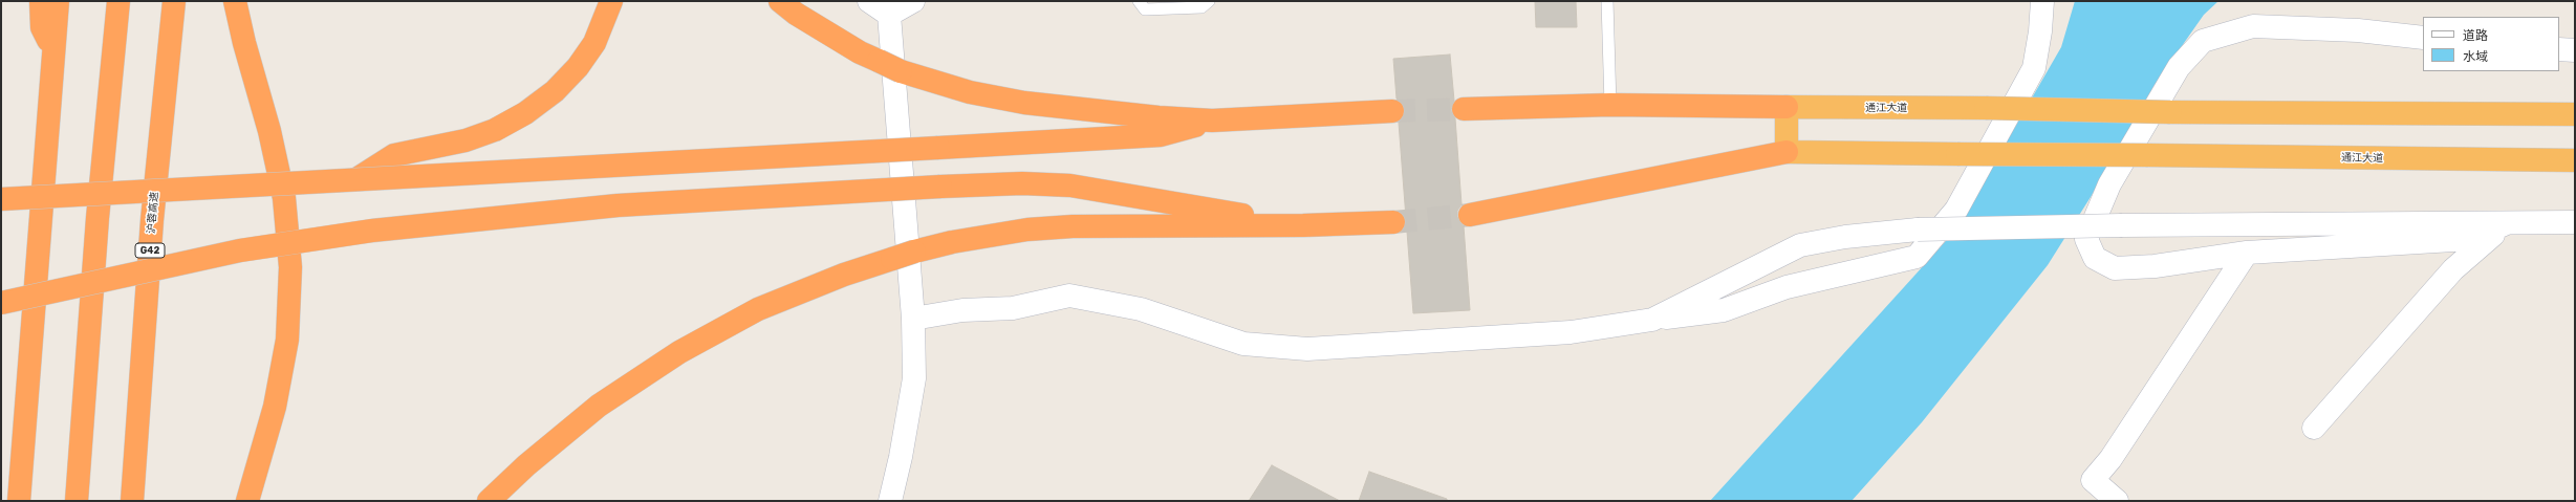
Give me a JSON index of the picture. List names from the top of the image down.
{
  "streets": {
    "highway": ["通江大道", "沪蓉高速", "G42"]
  },
  "legend": ["道路", "水域"]
}
